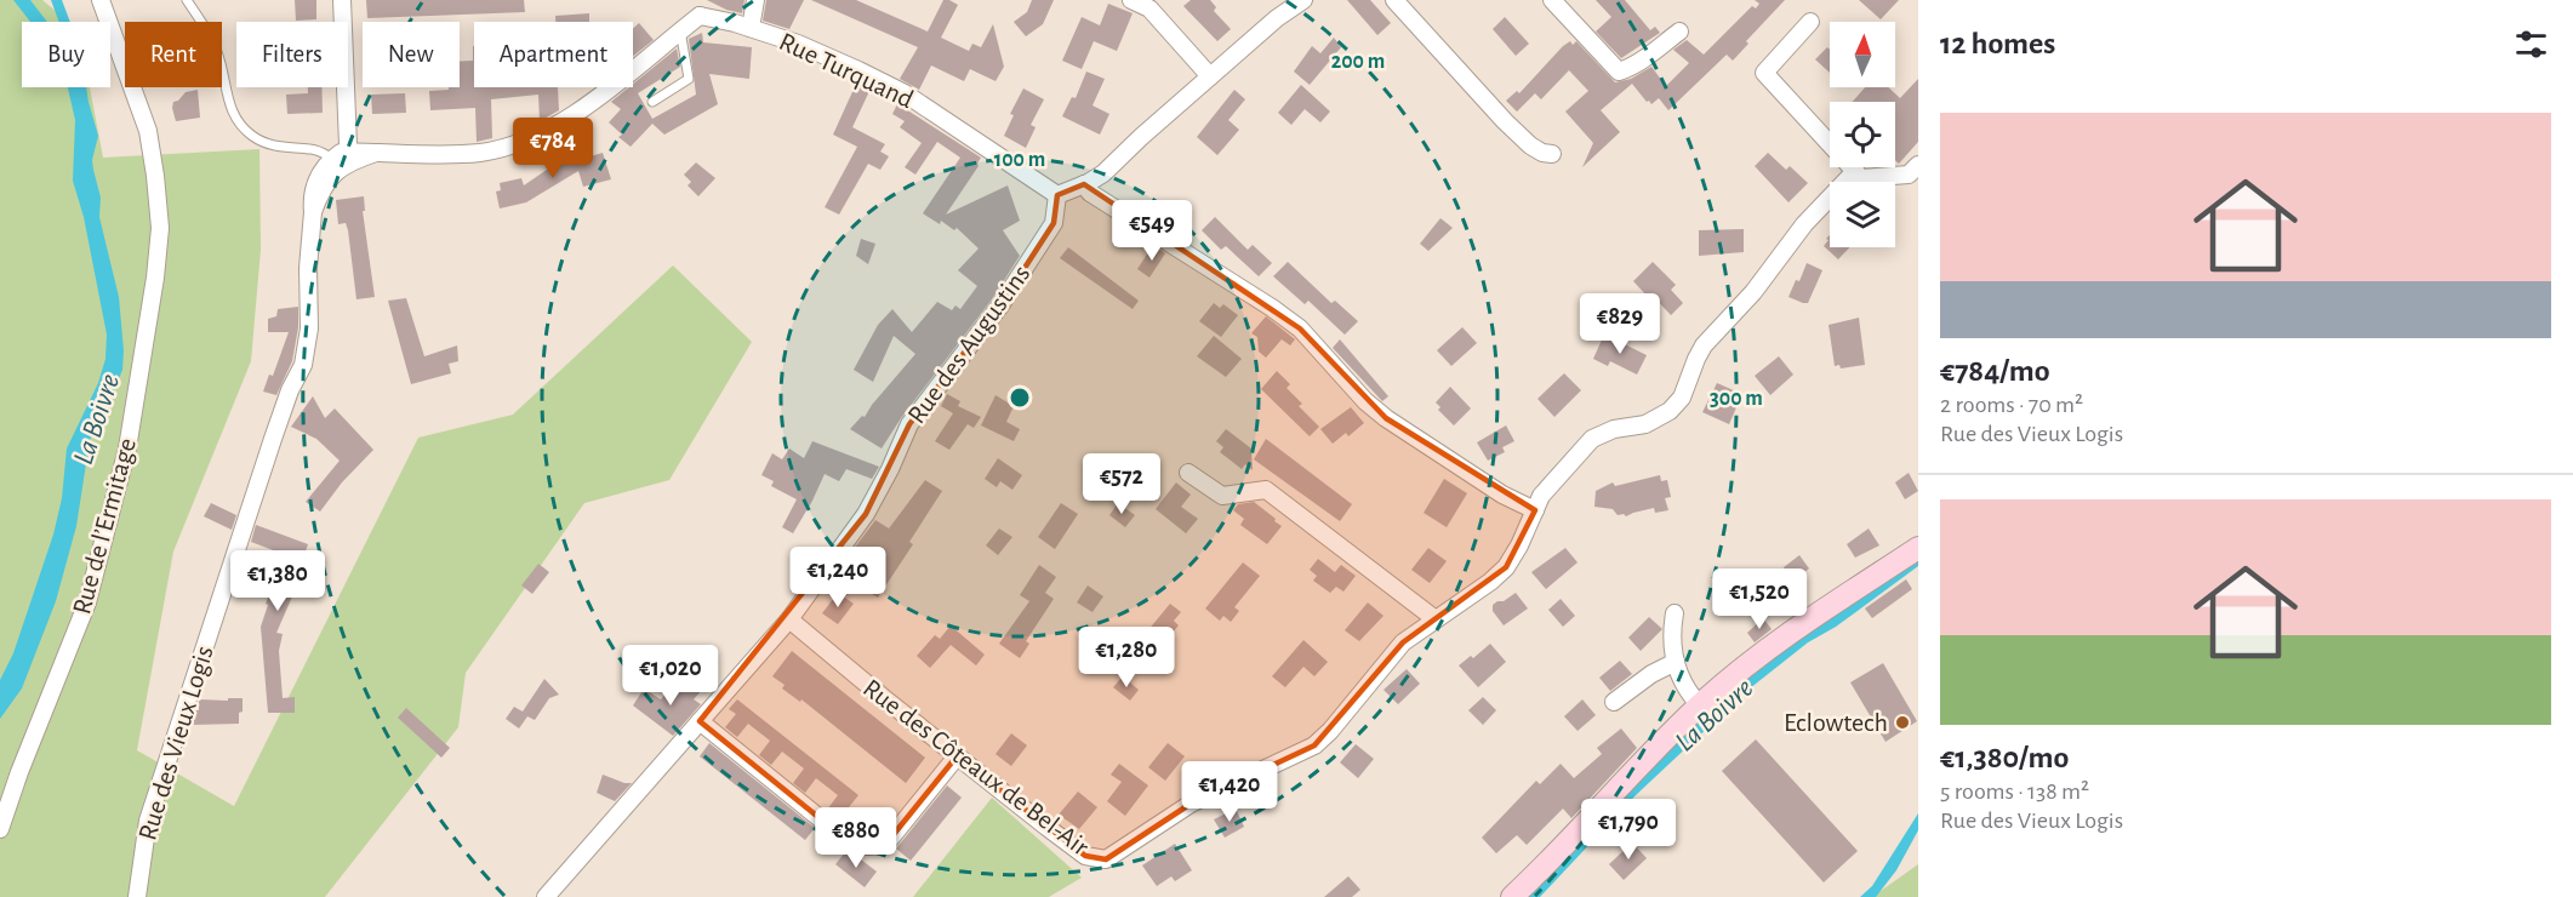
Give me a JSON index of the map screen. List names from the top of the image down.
{
  "streets": {
    "street": [
      "Rue Turquand",
      "Rue des Augustins",
      "Rue de l’Ermitage",
      "Rue des Vieux Logis",
      "Rue des Côteaux de Bel-Air"
    ]
  },
  "crossings": [
    ["Rue Turquand", "Rue des Augustins"],
    ["Rue des Augustins", "Rue des Côteaux de Bel-Air"]
  ],
  "water": ["La Boivre"],
  "places": ["Eclowtech"],
  "north": "top",
  "page": {
    "heading": "12 homes",
    "chip": [
      "Buy",
      "Rent",
      "Filters",
      "New",
      "Apartment"
    ],
    "list": [
      {
        "name": "€784/mo",
        "note": "2 rooms · 70 m² · Rue des Vieux Logis"
      },
      {
        "name": "€1,380/mo",
        "note": "5 rooms · 138 m² · Rue des Vieux Logis"
      }
    ],
    "price": [
      "€784",
      "€549",
      "€829",
      "€572",
      "€1,240",
      "€1,380",
      "€1,520",
      "€1,280",
      "€1,020",
      "€1,420",
      "€1,790",
      "€880"
    ]
  },
  "rings": ["200 m", "100 m", "300 m"]
}
